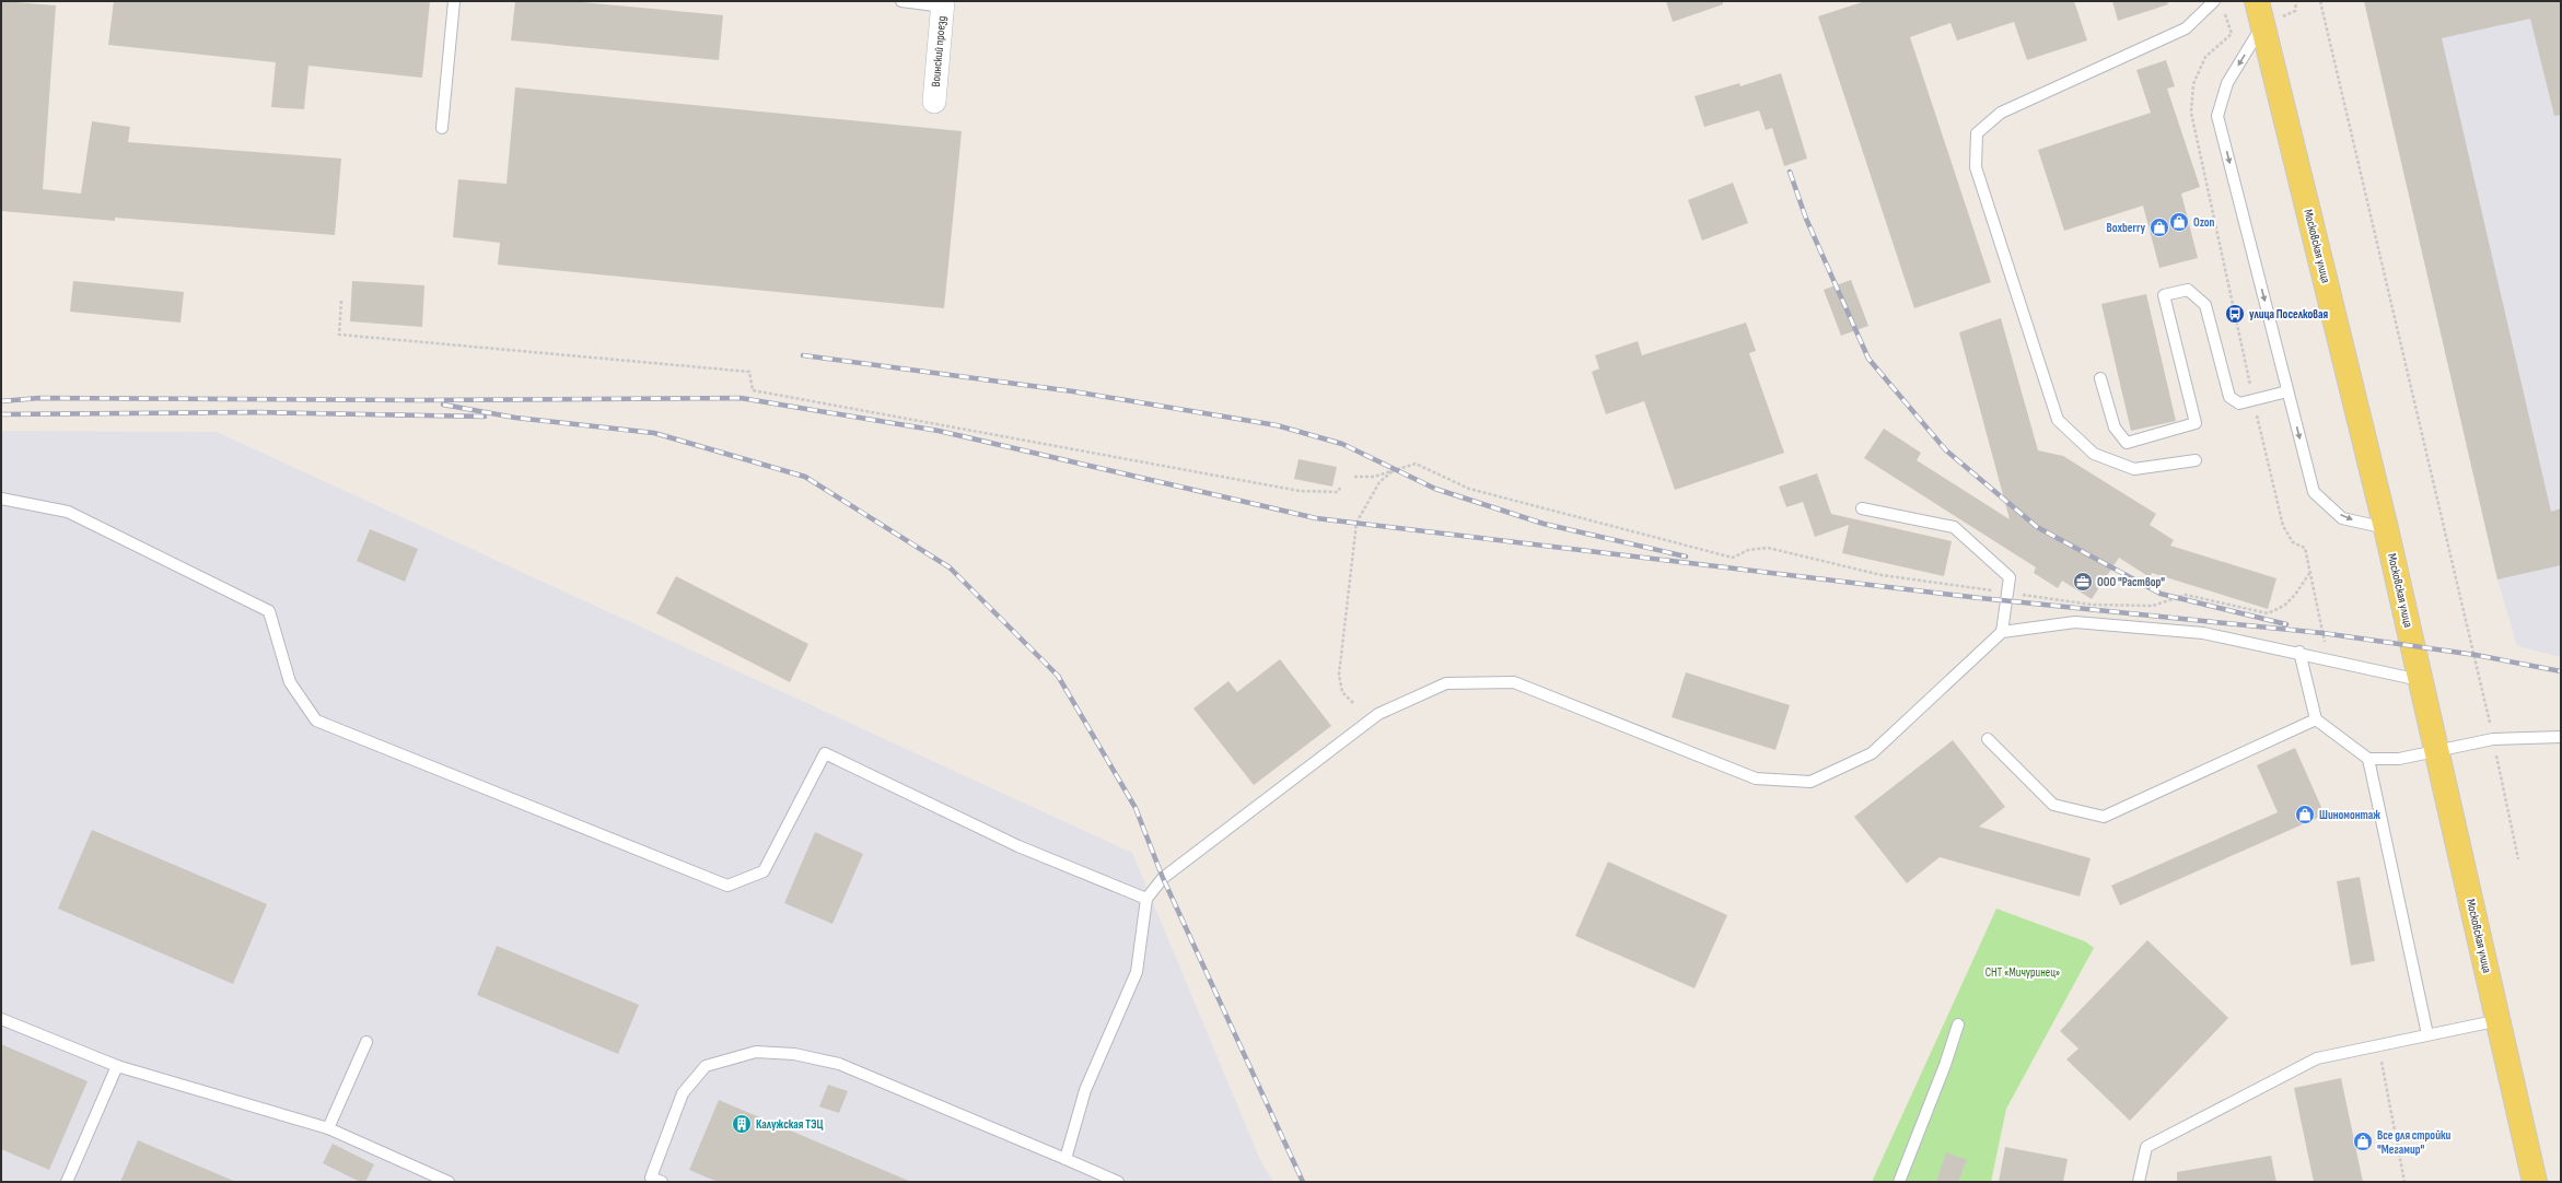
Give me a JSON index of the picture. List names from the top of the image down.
{
  "streets": {
    "main road": ["Московская улица"],
    "street": ["Воинский проезд"]
  },
  "parks": ["СНТ «Мичуринец»"],
  "places": {
    "shop": [
      "Ozon",
      "Boxberry",
      "Шиномонтаж",
      "Все для стройки \"Мегамир\""
    ],
    "bus stop": ["улица Поселковая"],
    "office": ["ООО \"Раствор\""],
    "building": ["Калужская ТЭЦ"]
  }
}
